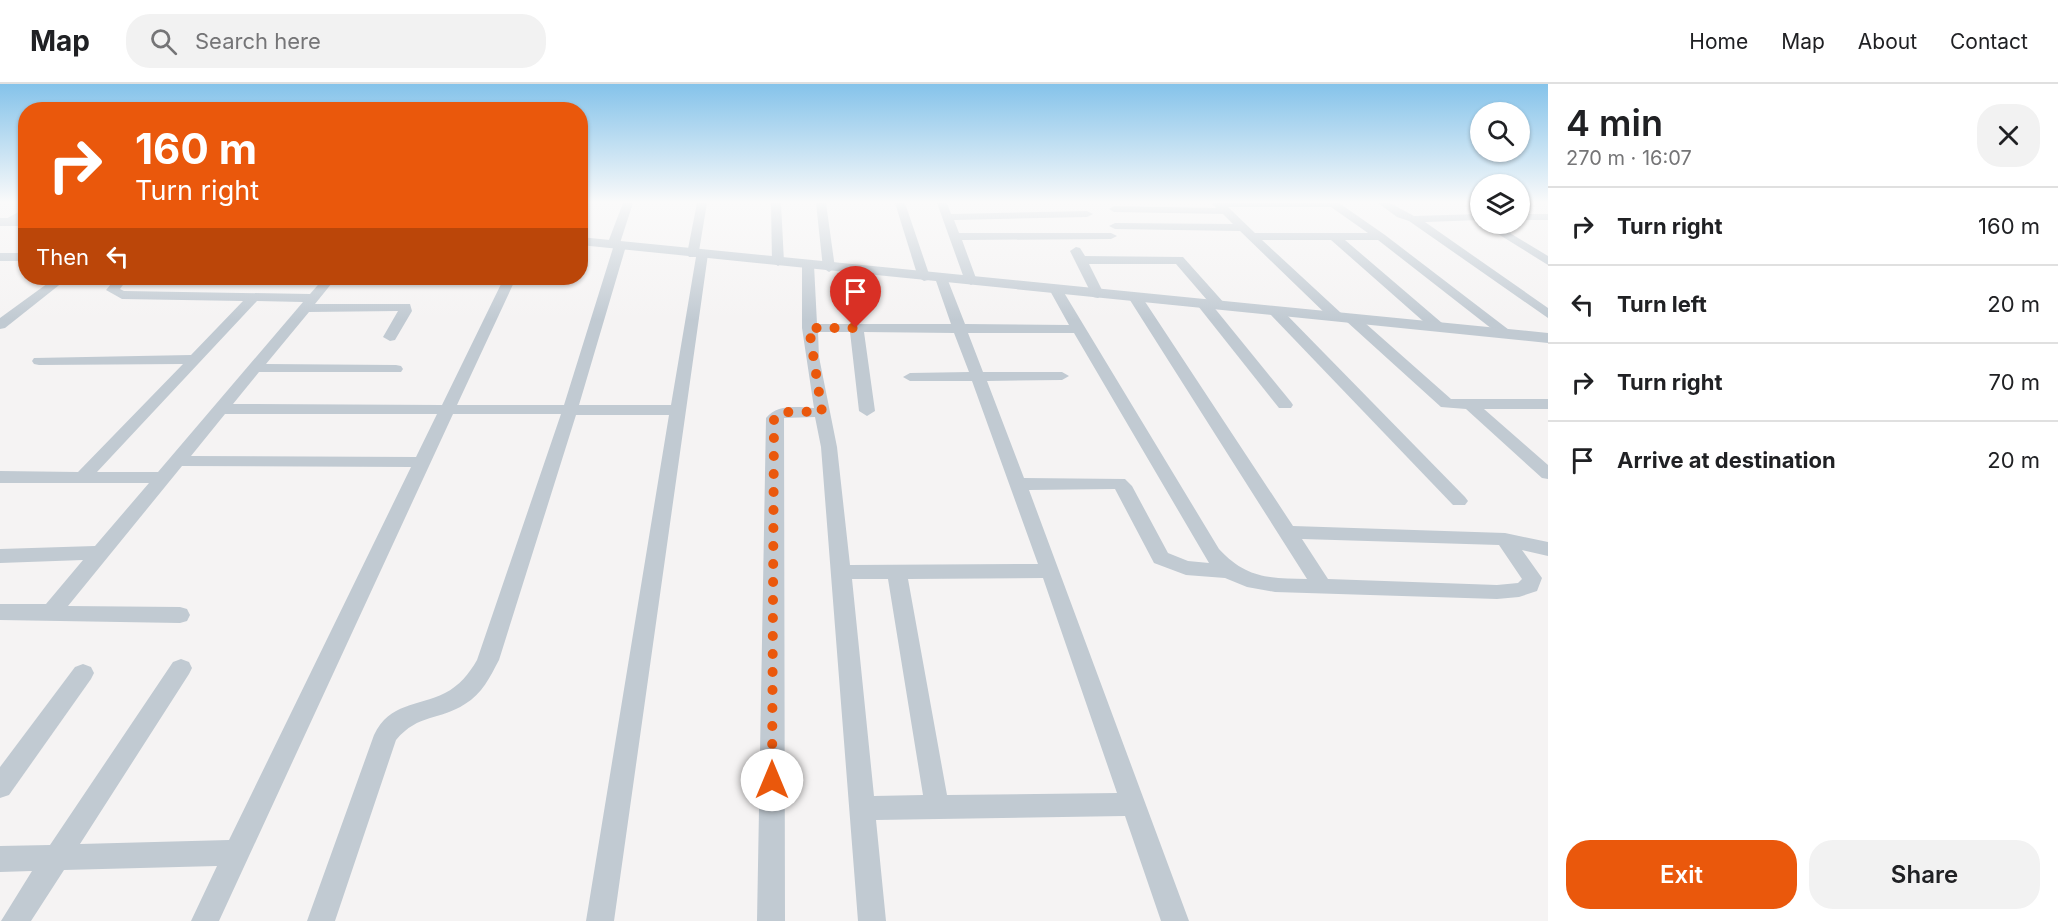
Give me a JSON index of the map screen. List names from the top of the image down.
{
  "page": {
    "header": "Map",
    "search": "Search here",
    "nav": [
      "Home",
      "Map",
      "About",
      "Contact"
    ],
    "heading": ["4 min", "270 m · 16:07"],
    "turn": ["160 m", "Turn right"],
    "list": [
      {
        "name": "Turn right",
        "value": "160 m"
      },
      {
        "name": "Turn left",
        "value": "20 m"
      },
      {
        "name": "Turn right",
        "value": "70 m"
      },
      {
        "name": "Arrive at destination",
        "value": "20 m"
      }
    ],
    "then": "Then",
    "buttons": ["Exit", "Share"]
  }
}
